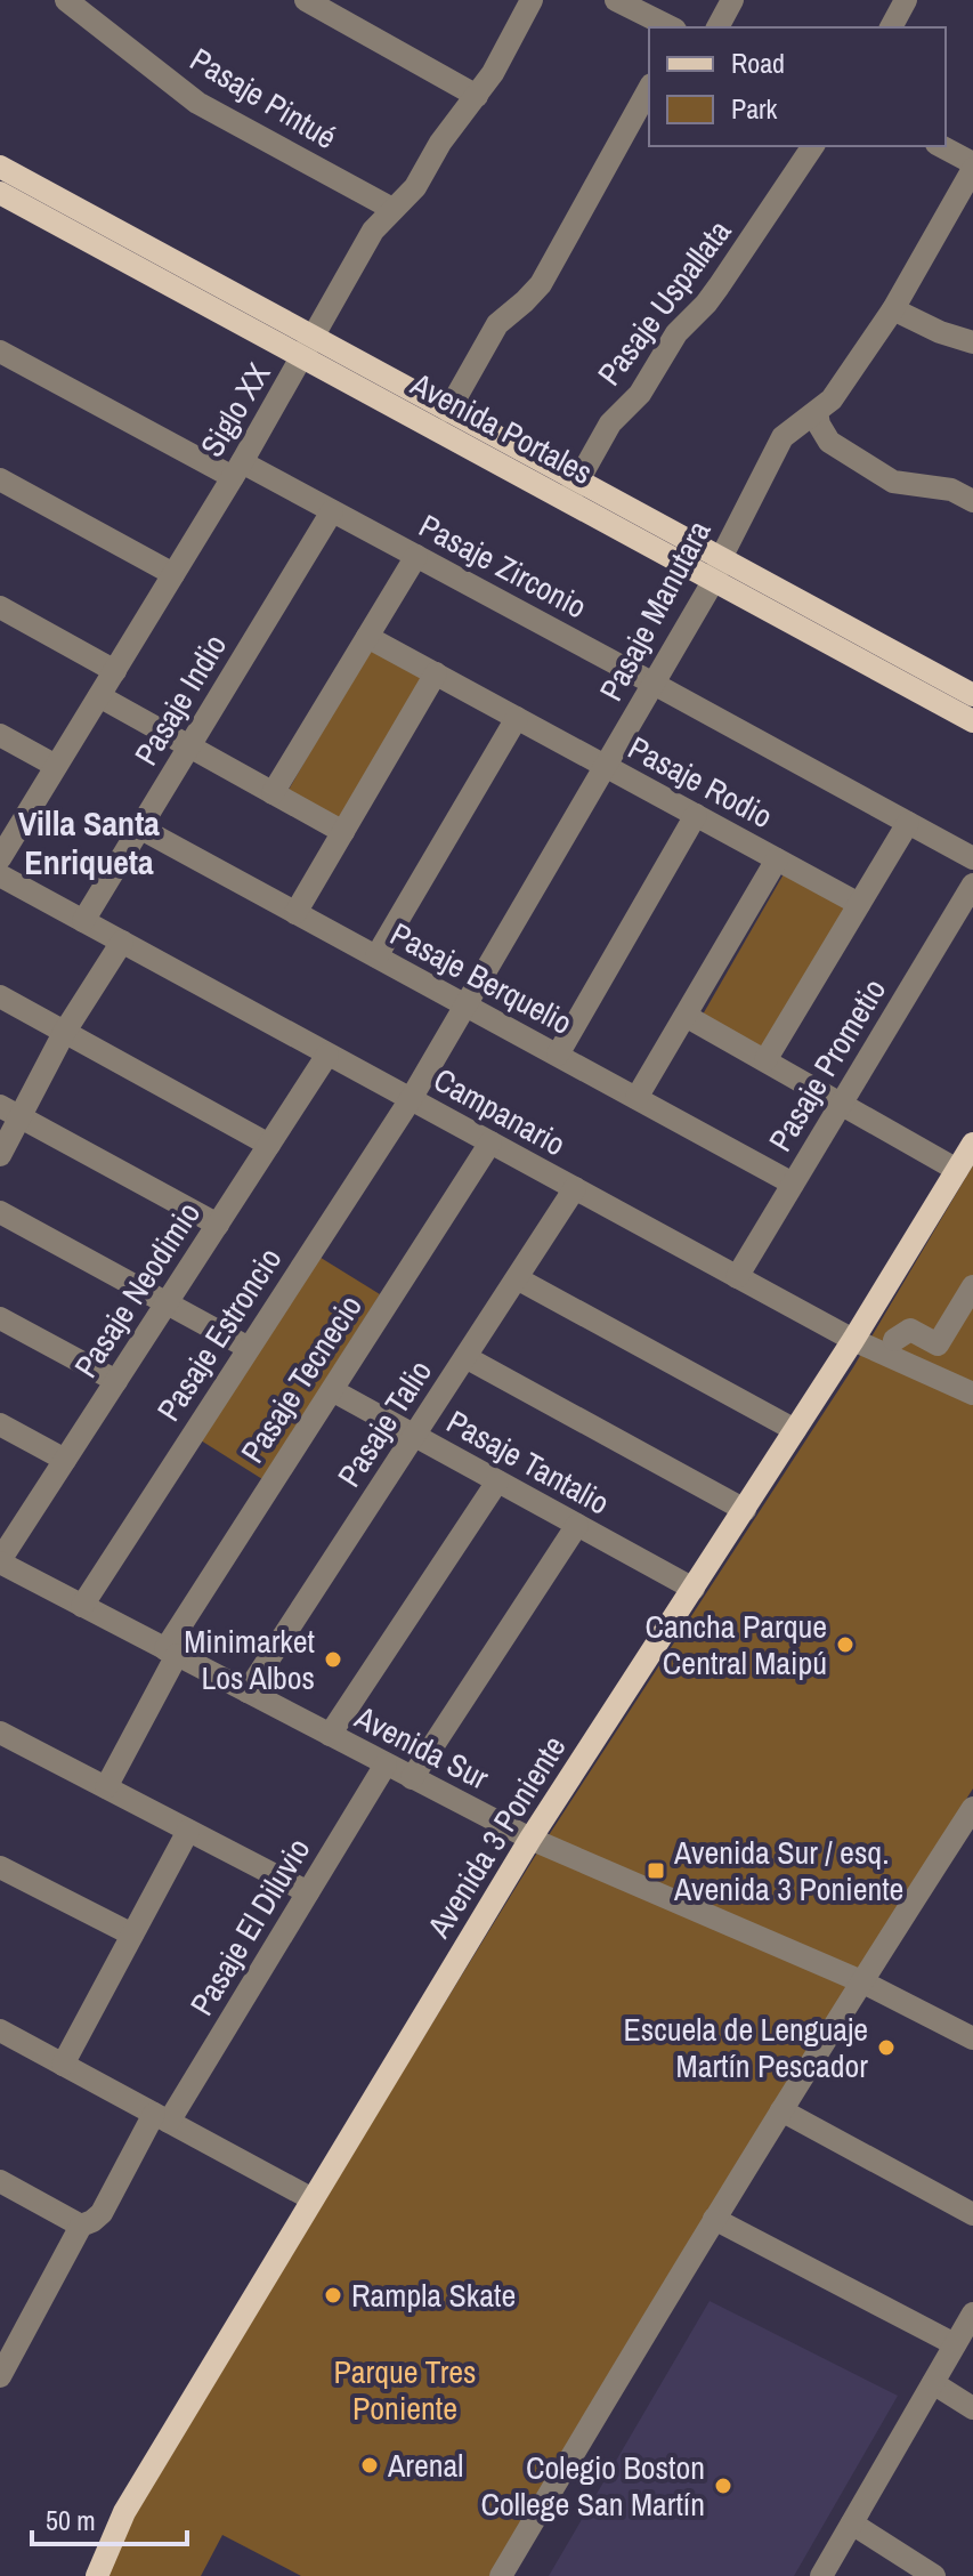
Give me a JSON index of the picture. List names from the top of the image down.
{
  "streets": {
    "main road": ["Avenida Portales", "Avenida 3 Poniente"],
    "street": [
      "Pasaje Pintué",
      "Pasaje Uspallata",
      "Siglo XX",
      "Pasaje Zirconio",
      "Pasaje Manutara",
      "Pasaje Indio",
      "Pasaje Rodio",
      "Pasaje Berquelio",
      "Pasaje Prometio",
      "Campanario",
      "Pasaje Neodimio",
      "Pasaje Estroncio",
      "Pasaje Tecnecio",
      "Pasaje Talio",
      "Pasaje Tantalio",
      "Avenida Sur",
      "Pasaje El Diluvio"
    ]
  },
  "crossings": [
    ["Pasaje Pintué", "Siglo XX"],
    ["Pasaje Uspallata", "Avenida Portales"],
    ["Siglo XX", "Avenida Portales"],
    ["Siglo XX", "Pasaje Zirconio"],
    ["Avenida Portales", "Pasaje Manutara"],
    ["Pasaje Zirconio", "Pasaje Manutara"],
    ["Pasaje Zirconio", "Pasaje Indio"],
    ["Pasaje Manutara", "Pasaje Rodio"],
    ["Pasaje Manutara", "Pasaje Berquelio"],
    ["Pasaje Manutara", "Campanario"],
    ["Pasaje Manutara", "Pasaje Estroncio"],
    ["Pasaje Indio", "Pasaje Berquelio"],
    ["Pasaje Indio", "Campanario"],
    ["Pasaje Berquelio", "Pasaje Prometio"],
    ["Pasaje Prometio", "Campanario"],
    ["Campanario", "Pasaje Neodimio"],
    ["Campanario", "Pasaje Estroncio"],
    ["Campanario", "Pasaje Tecnecio"],
    ["Campanario", "Pasaje Talio"],
    ["Campanario", "Avenida 3 Poniente"],
    ["Pasaje Neodimio", "Avenida Sur"],
    ["Pasaje Estroncio", "Avenida Sur"],
    ["Pasaje Tecnecio", "Pasaje Tantalio"],
    ["Pasaje Tecnecio", "Avenida Sur"],
    ["Pasaje Talio", "Pasaje Tantalio"],
    ["Pasaje Talio", "Avenida Sur"],
    ["Pasaje Tantalio", "Avenida 3 Poniente"],
    ["Avenida Sur", "Avenida 3 Poniente"],
    ["Avenida Sur", "Pasaje El Diluvio"]
  ],
  "districts": ["Villa Santa Enriqueta"],
  "parks": ["Parque Tres Poniente"],
  "places": {
    "other": [
      "Cancha Parque Central Maipú",
      "Minimarket Los Albos",
      "Escuela de Lenguaje Martín Pescador",
      "Rampla Skate",
      "Arenal",
      "Colegio Boston College San Martín"
    ],
    "transit": ["Avenida Sur / esq. Avenida 3 Poniente"]
  },
  "legend": ["Road", "Park"],
  "scale_bar": "50 m"
}
